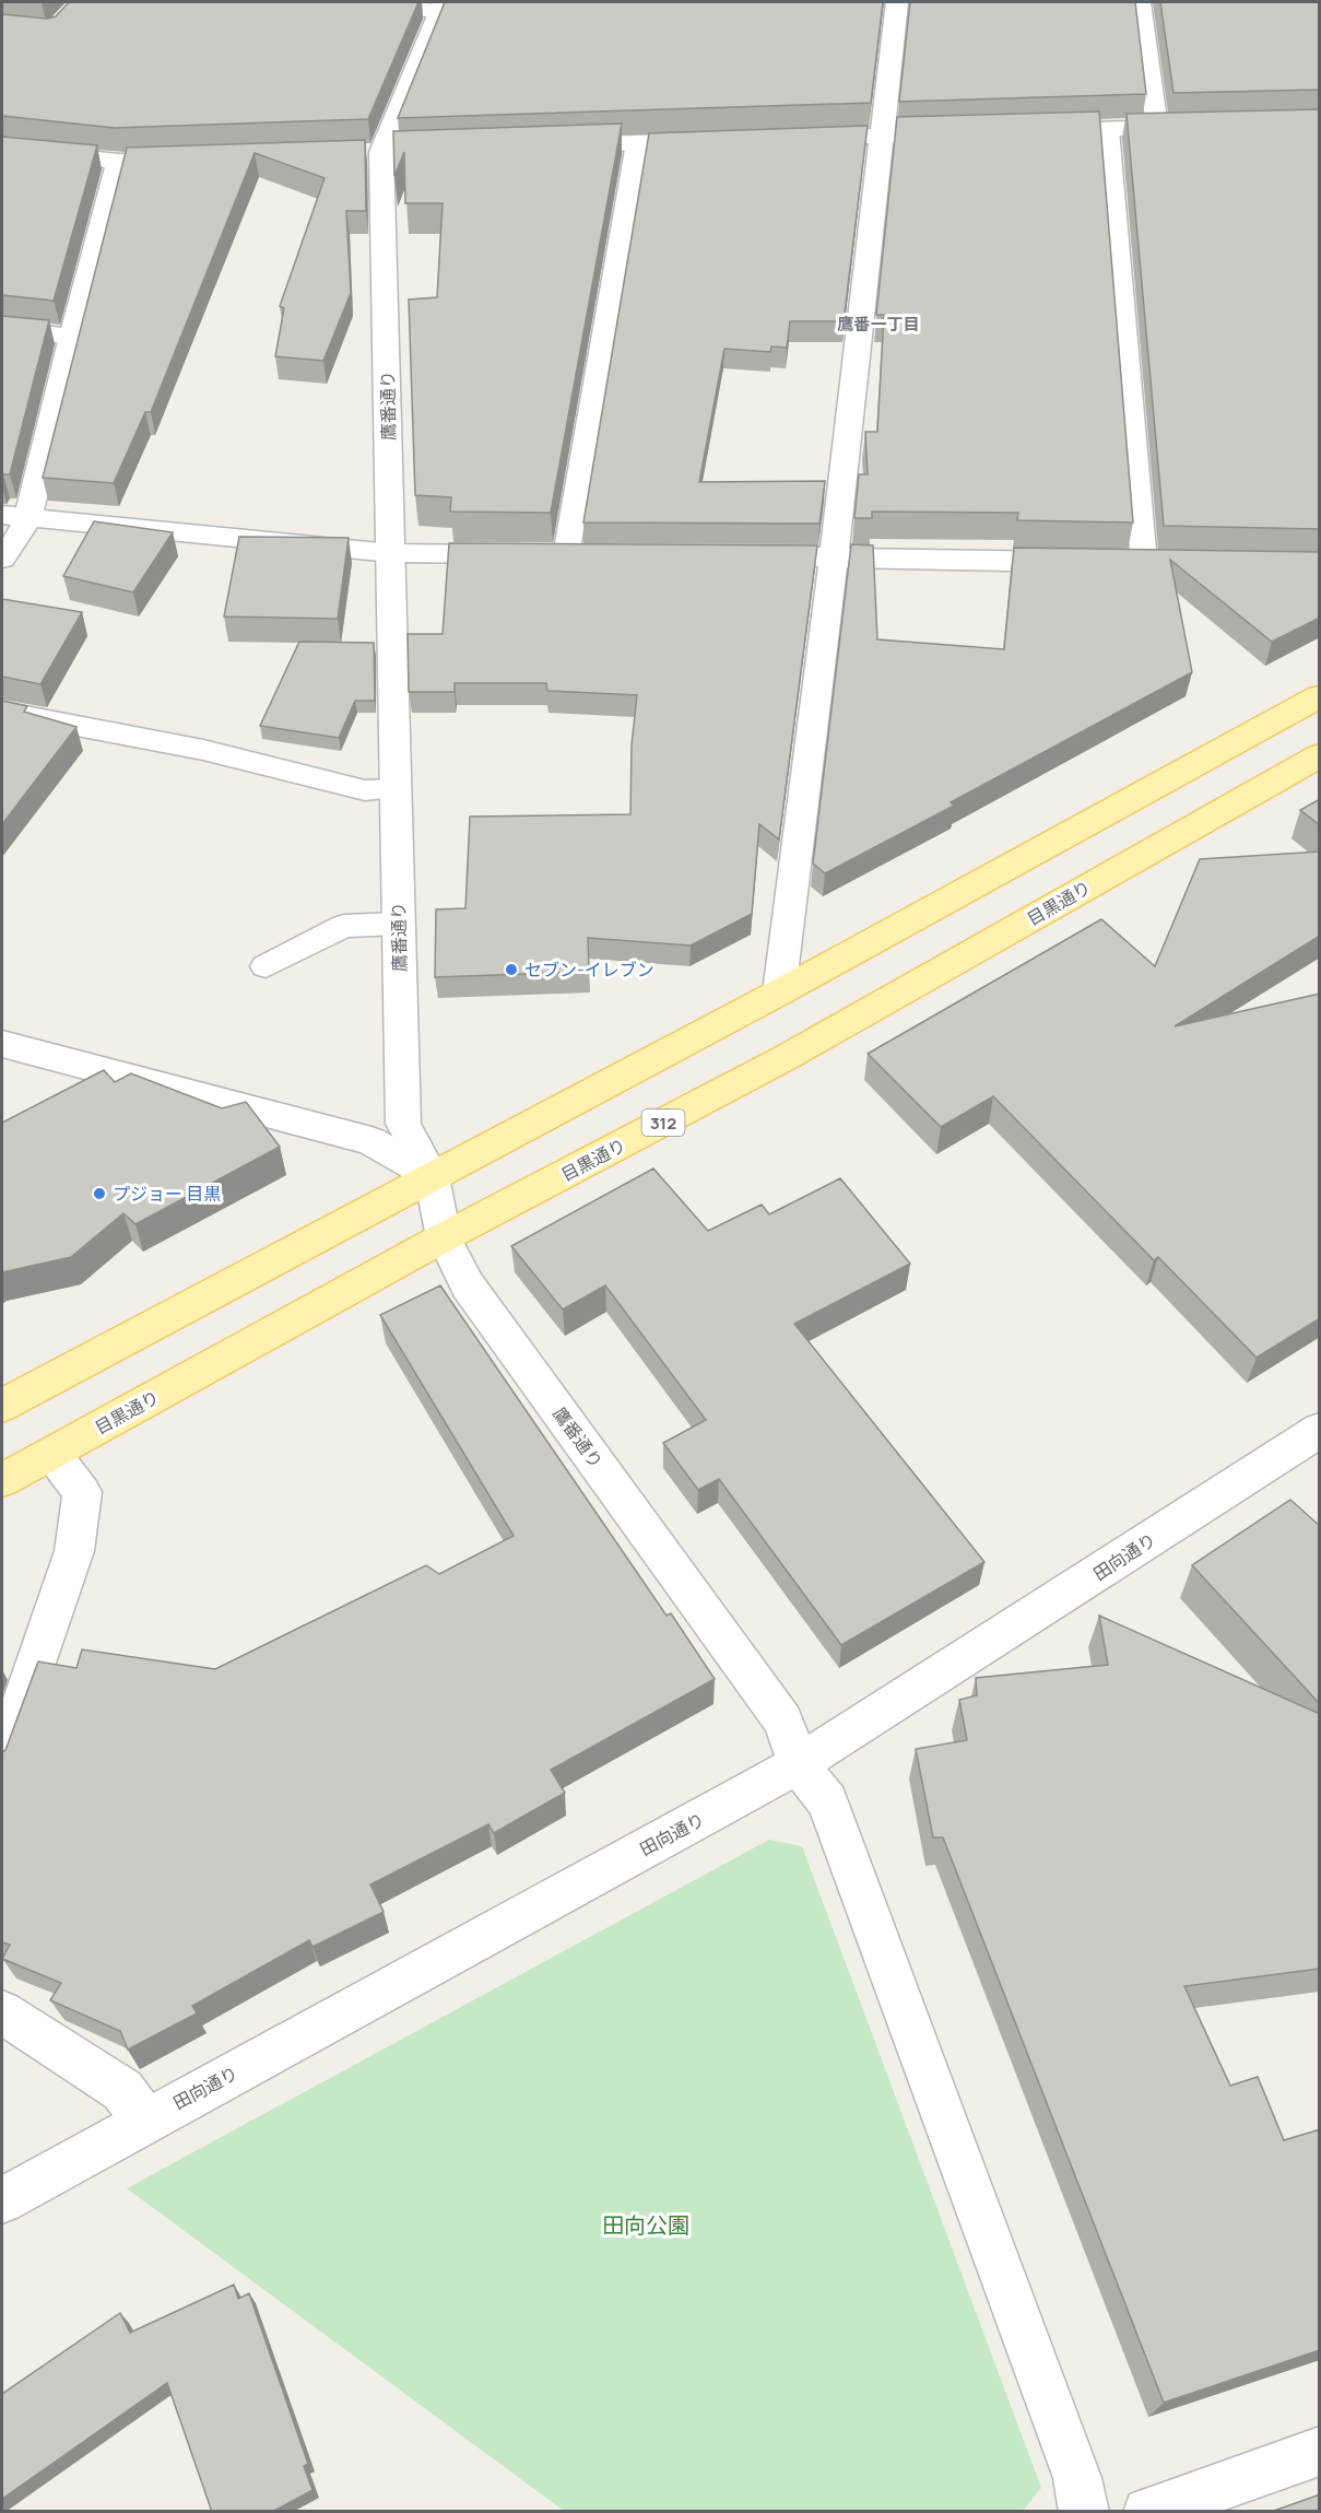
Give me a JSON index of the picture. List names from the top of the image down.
{
  "streets": {
    "main road": ["目黒通り", "312"],
    "street": ["鷹番通り", "田向通り"]
  },
  "crossings": [
    ["鷹番通り", "目黒通り"],
    ["鷹番通り", "田向通り"]
  ],
  "districts": ["鷹番一丁目"],
  "parks": ["田向公園"],
  "places": ["セブン-イレブン", "プジョー 目黒"]
}
